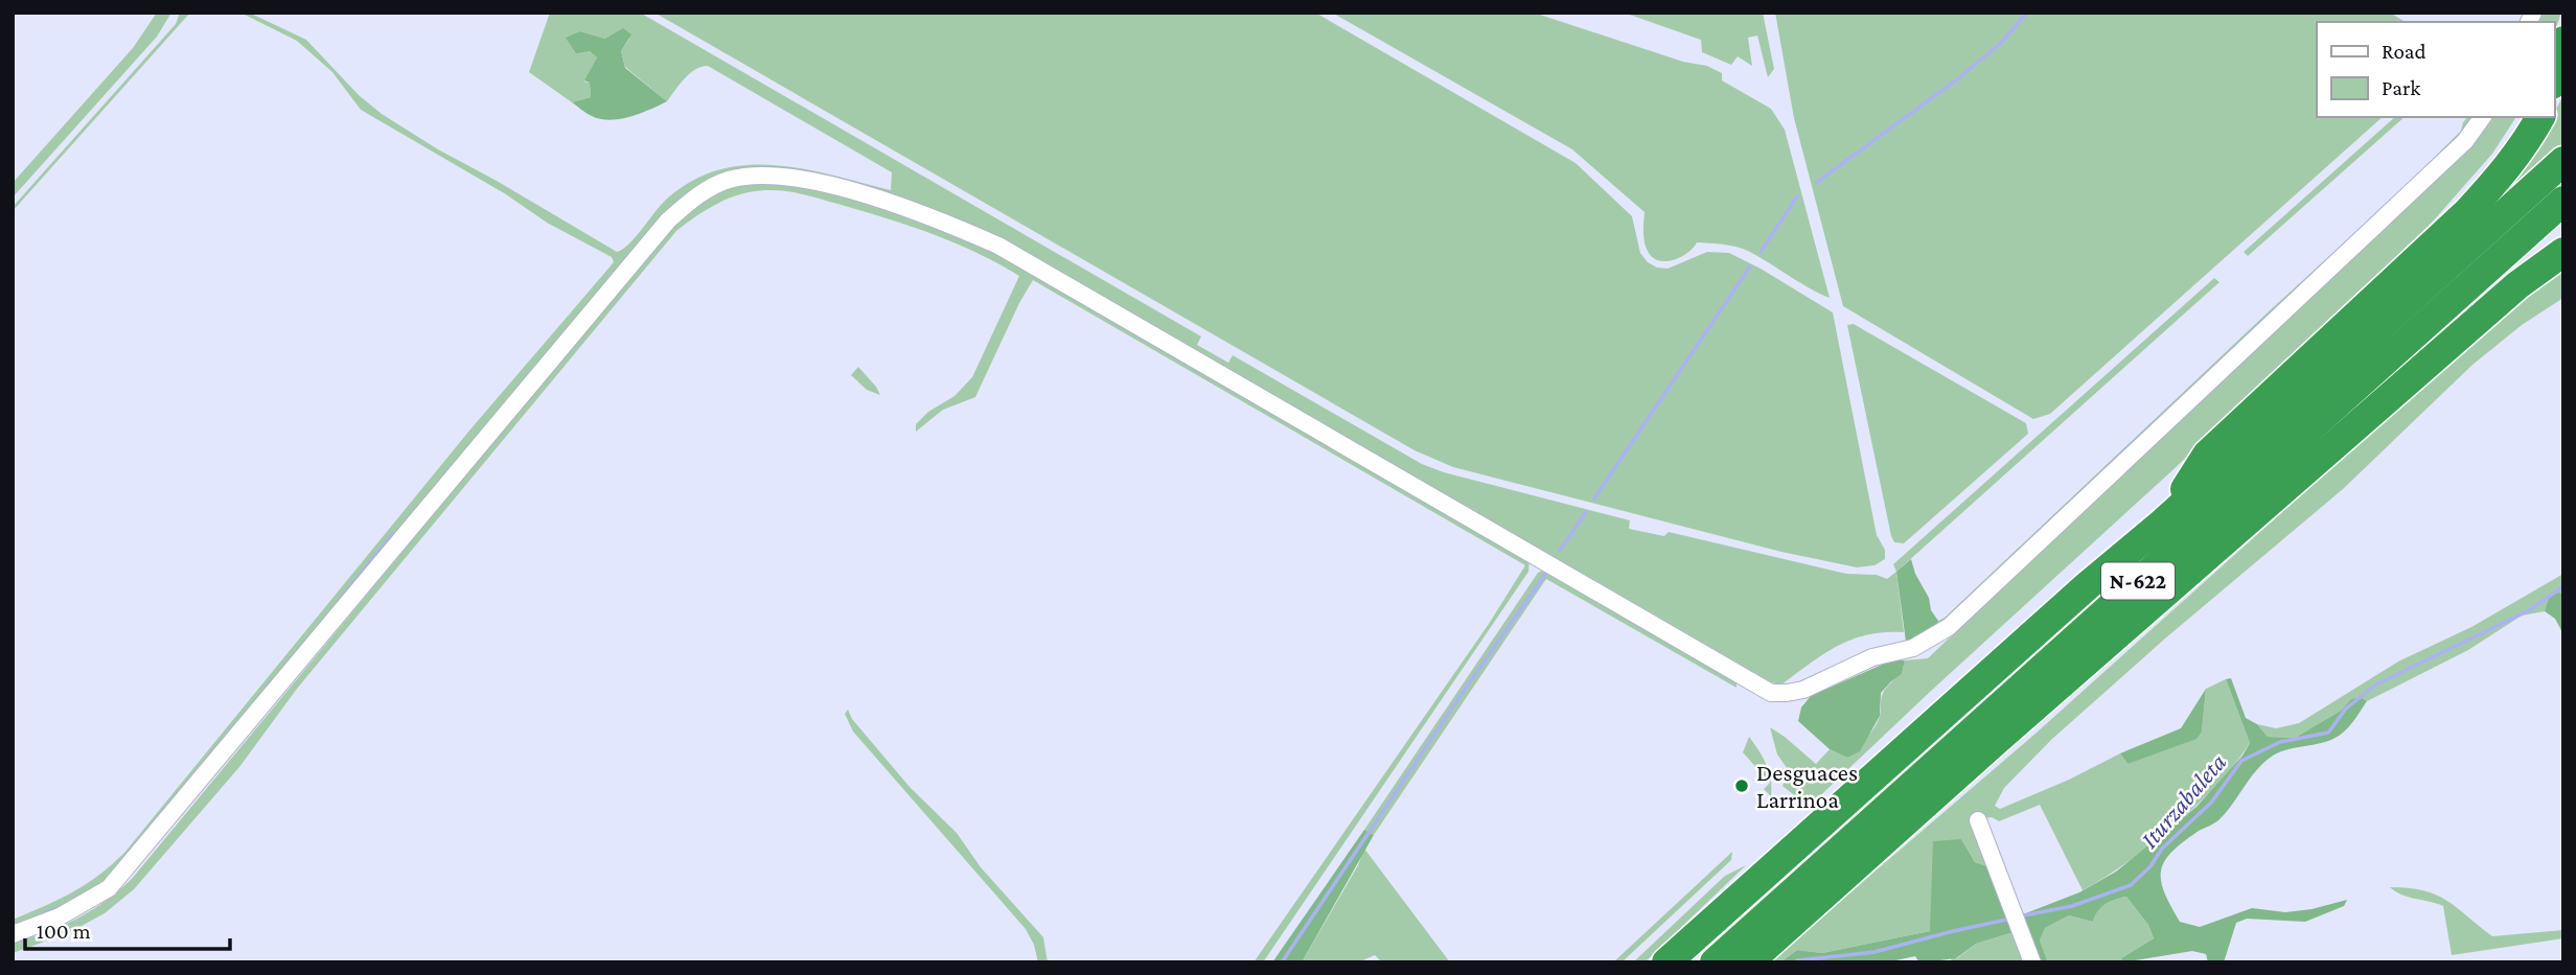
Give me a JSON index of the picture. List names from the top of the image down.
{
  "streets": {
    "highway": ["N-622"]
  },
  "water": ["Iturzabaleta"],
  "places": ["Desguaces Larrinoa"],
  "legend": ["Road", "Park"],
  "scale_bar": "100 m"
}
